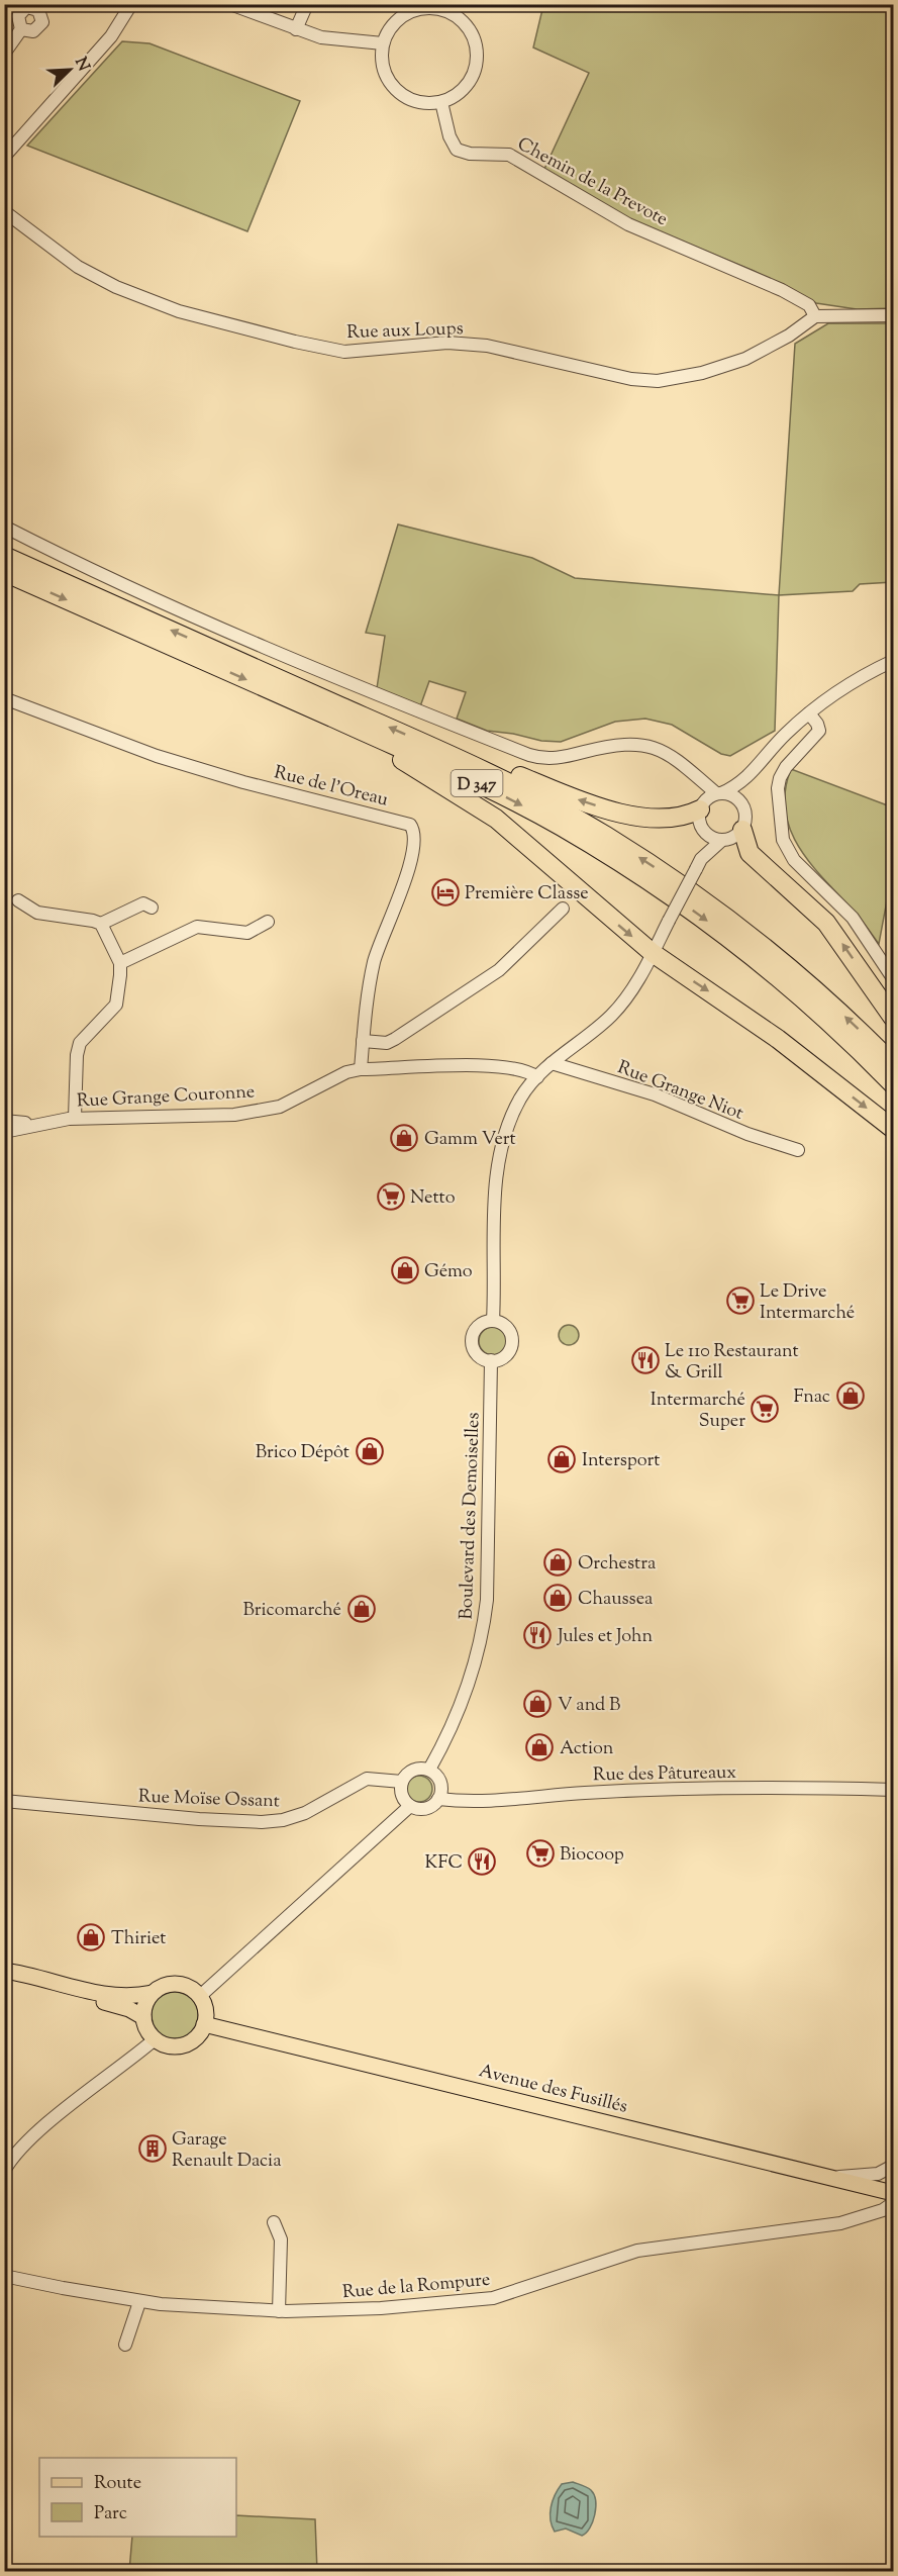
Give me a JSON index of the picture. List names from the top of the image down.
{
  "streets": {
    "highway": ["D 347"],
    "main road": ["Avenue des Fusillés"],
    "street": [
      "Chemin de la Prevote",
      "Rue aux Loups",
      "Rue de l'Oreau",
      "Rue Grange Niot",
      "Rue Grange Couronne",
      "Boulevard des Demoiselles",
      "Rue des Pâtureaux",
      "Rue Moïse Ossant",
      "Rue de la Rompure"
    ]
  },
  "crossings": [
    ["Chemin de la Prevote", "Rue aux Loups"],
    ["Rue de l'Oreau", "Rue Grange Couronne"],
    ["Boulevard des Demoiselles", "Rue des Pâtureaux"],
    ["Boulevard des Demoiselles", "Rue Moïse Ossant"],
    ["Rue des Pâtureaux", "Rue Moïse Ossant"]
  ],
  "places": {
    "hotel": ["Première Classe"],
    "shop": [
      "Gamm Vert",
      "Gémo",
      "Fnac",
      "Brico Dépôt",
      "Intersport",
      "Orchestra",
      "Chaussea",
      "Bricomarché",
      "V and B",
      "Action",
      "Thiriet"
    ],
    "supermarket": [
      "Netto",
      "Le Drive Intermarché",
      "Intermarché Super",
      "Biocoop"
    ],
    "restaurant": ["Le 110 Restaurant & Grill", "Jules et John", "KFC"],
    "building": ["Garage Renault Dacia"]
  },
  "legend": ["Route", "Parc"],
  "north": "top right"
}
